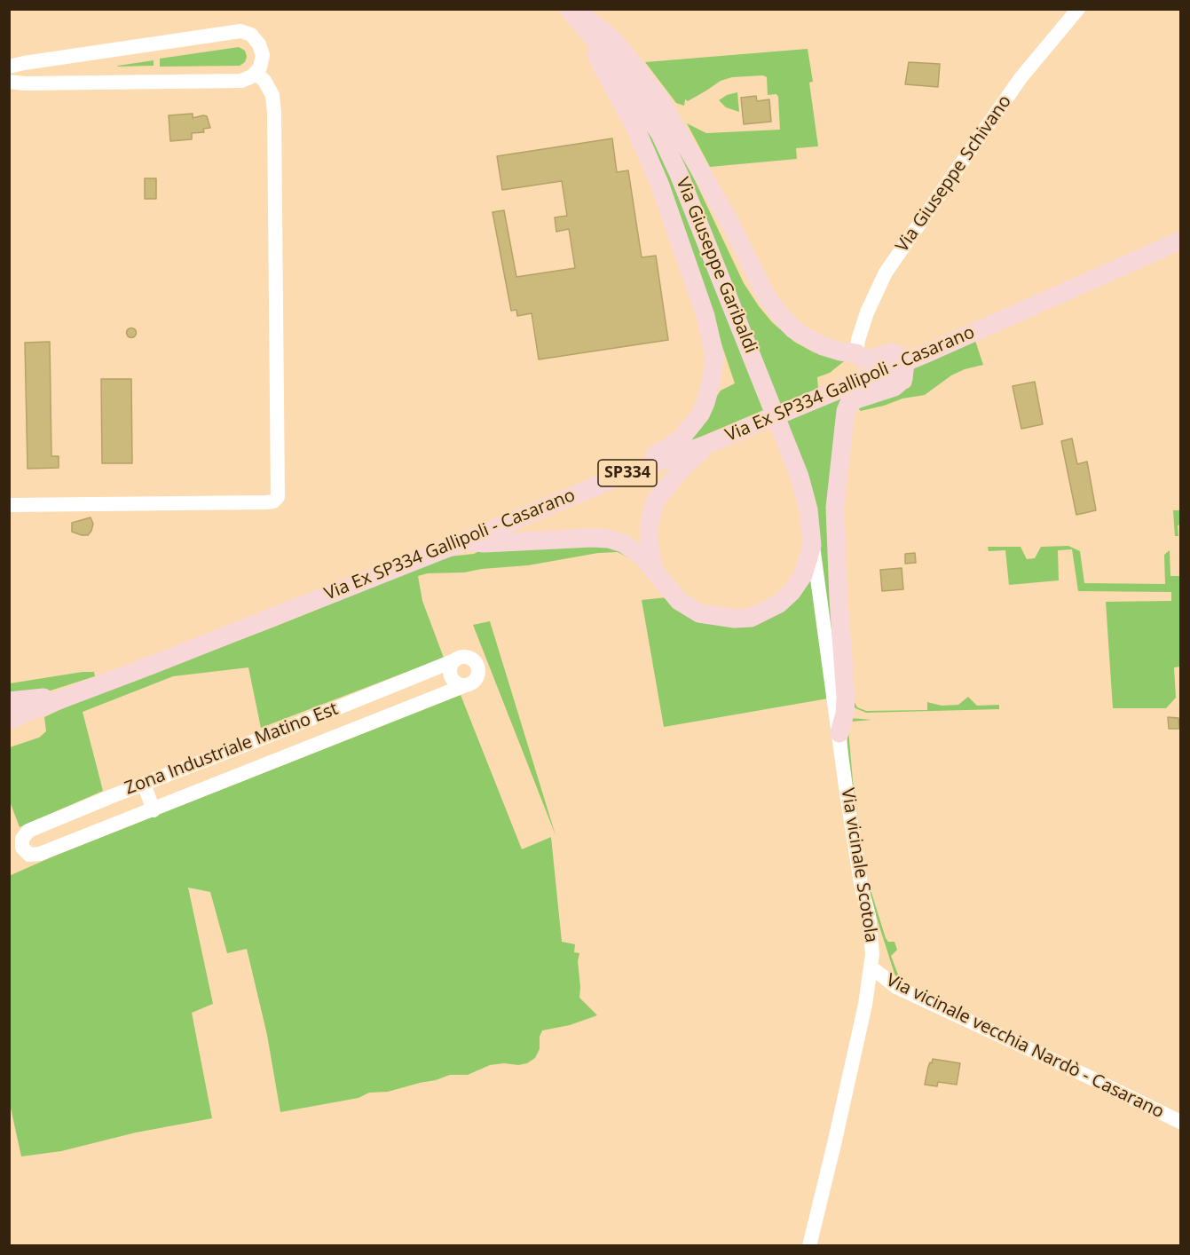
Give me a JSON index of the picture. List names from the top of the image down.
{
  "streets": {
    "main road": ["Via Giuseppe Garibaldi", "Via Ex SP334 Gallipoli - Casarano", "SP334"],
    "street": [
      "Via Giuseppe Schivano",
      "Zona Industriale Matino Est",
      "Via vicinale Scotola",
      "Via vicinale vecchia Nardò - Casarano"
    ]
  },
  "crossings": [
    ["Via Giuseppe Garibaldi", "Via vicinale Scotola"],
    ["Via vicinale Scotola", "Via vicinale vecchia Nardò - Casarano"]
  ]
}
